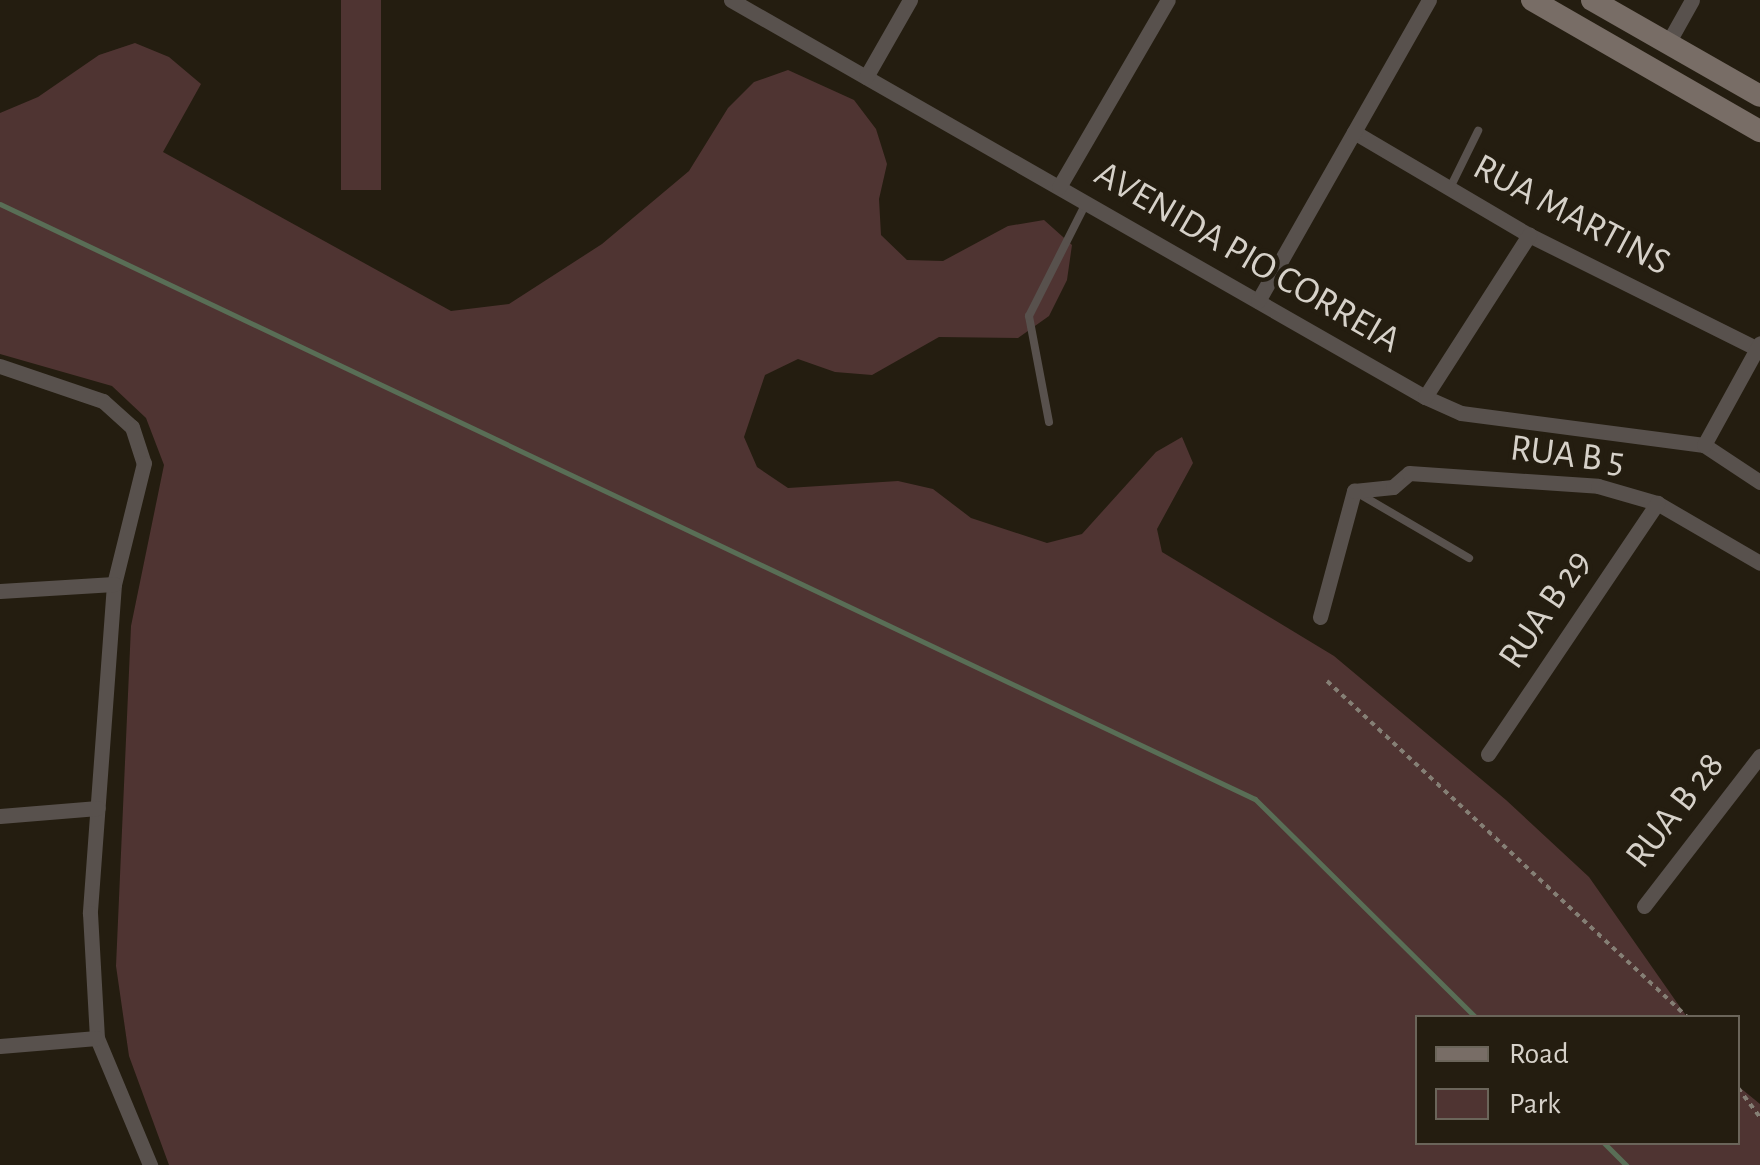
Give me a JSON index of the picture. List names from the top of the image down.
{
  "streets": {
    "street": [
      "RUA MARTINS",
      "AVENIDA PIO CORREIA",
      "RUA B 5",
      "RUA B 29",
      "RUA B 28"
    ]
  },
  "crossings": [
    ["RUA B 5", "RUA B 29"]
  ],
  "legend": ["Road", "Park"]
}
